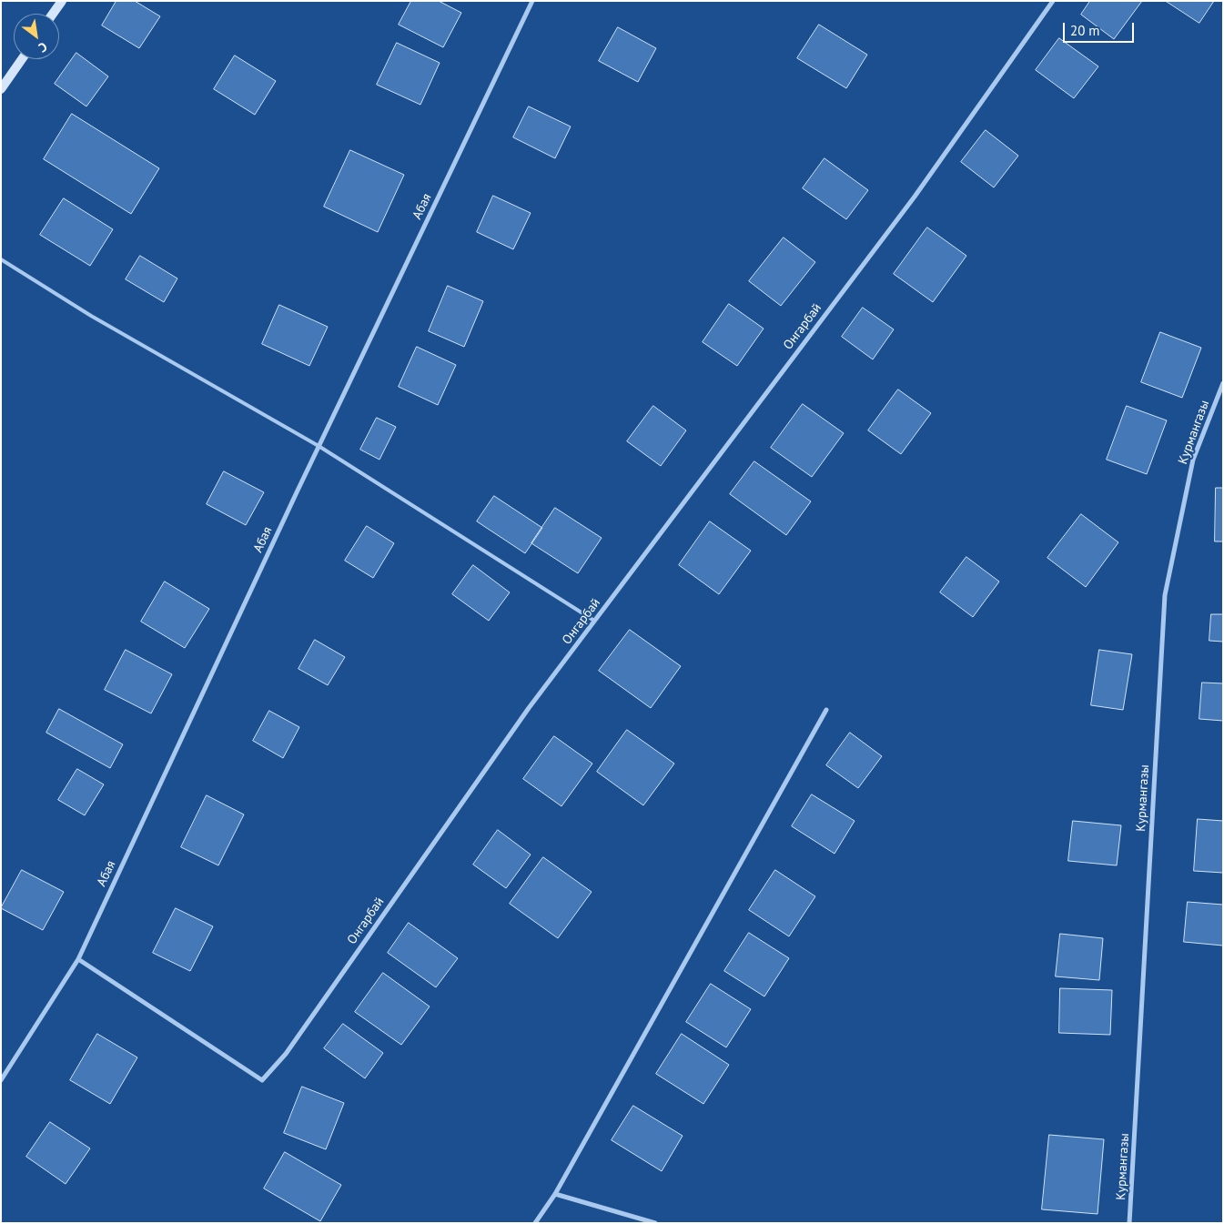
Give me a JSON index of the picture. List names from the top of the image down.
{
  "streets": {
    "street": ["Абая", "Онгарбай", "Курмангазы"]
  },
  "crossings": [
    ["Абая", "Онгарбай"]
  ],
  "scale_bar": "20 m",
  "north": "bottom right"
}
